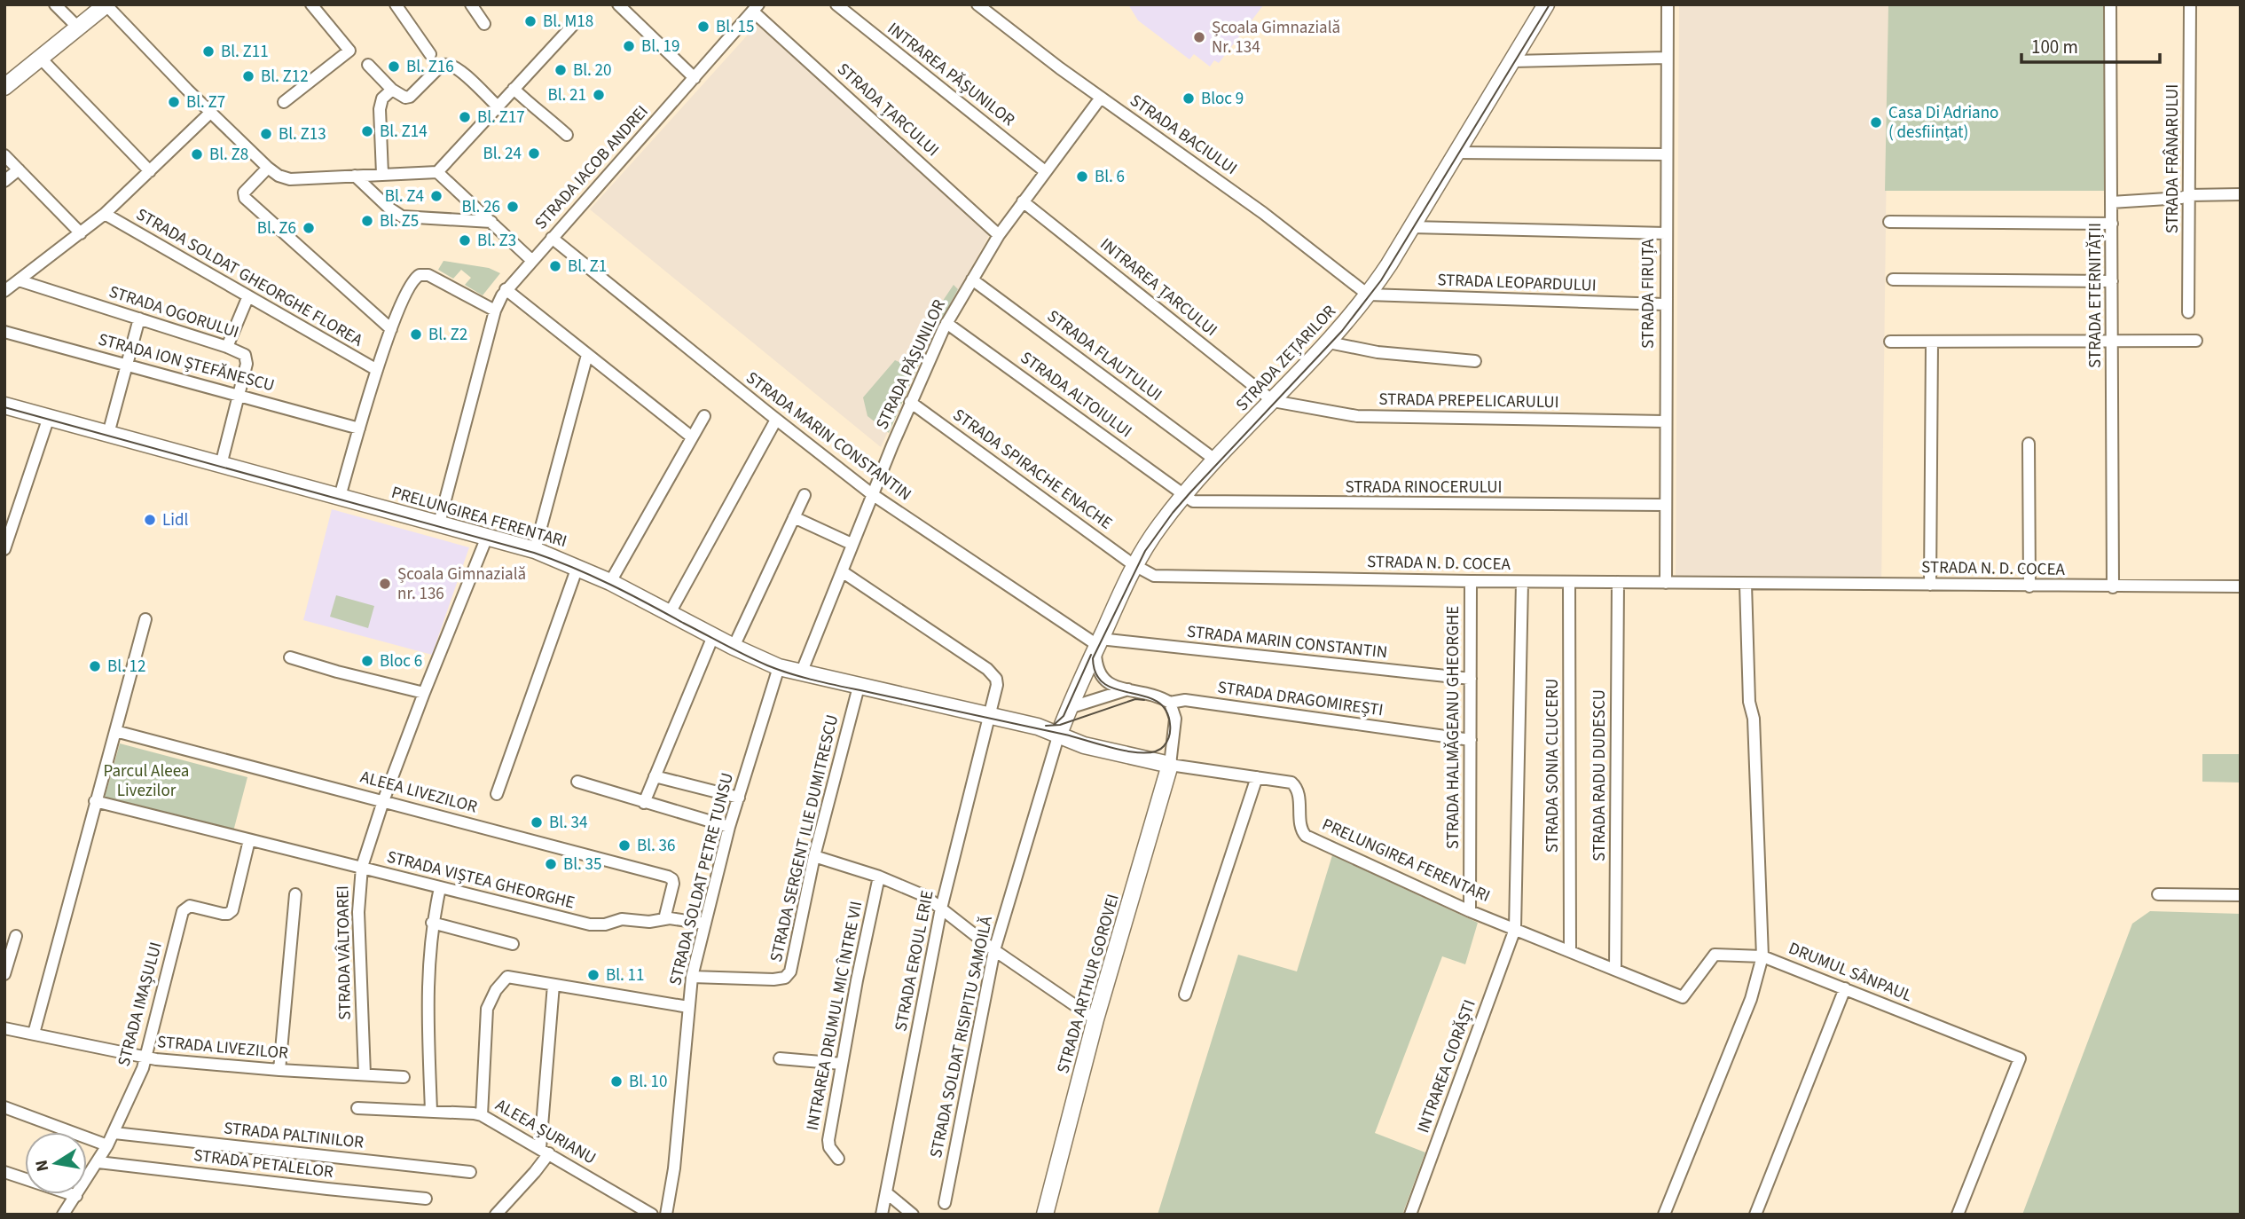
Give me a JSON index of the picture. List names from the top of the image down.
{
  "streets": {
    "main road": ["STRADA ZEȚARILOR", "PRELUNGIREA FERENTARI", "STRADA ARTHUR GOROVEI"],
    "street": [
      "INTRAREA PĂȘUNILOR",
      "STRADA ȚARCULUI",
      "STRADA BACIULUI",
      "STRADA FRÂNARULUI",
      "STRADA IACOB ANDREI",
      "STRADA SOLDAT GHEORGHE FLOREA",
      "STRADA LEOPARDULUI",
      "INTRAREA ȚARCULUI",
      "STRADA FIRUȚA",
      "STRADA ETERNITĂȚII",
      "STRADA OGORULUI",
      "STRADA FLAUTULUI",
      "STRADA ION ȘTEFĂNESCU",
      "STRADA PĂȘUNILOR",
      "STRADA ALTOIULUI",
      "STRADA PREPELICARULUI",
      "STRADA MARIN CONSTANTIN",
      "STRADA SPIRACHE ENACHE",
      "STRADA RINOCERULUI",
      "STRADA N. D. COCEA",
      "STRADA DRAGOMIREȘTI",
      "STRADA HALMĂGEANU GHEORGHE",
      "STRADA SONIA CLUCERU",
      "STRADA RADU DUDESCU",
      "ALEEA LIVEZILOR",
      "STRADA SERGENT ILIE DUMITRESCU",
      "STRADA SOLDAT PETRE TUNSU",
      "STRADA VIȘTEA GHEORGHE",
      "STRADA VÂLTOAREI",
      "STRADA EROUL ERIE",
      "DRUMUL SÂNPAUL",
      "STRADA IMAȘULUI",
      "INTRAREA DRUMUL MIC ÎNTRE VII",
      "STRADA SOLDAT RISIPITU SAMOILĂ",
      "STRADA LIVEZILOR",
      "INTRAREA CIORĂȘTI",
      "ALEEA ȘURIANU",
      "STRADA PALTINILOR",
      "STRADA PETALELOR"
    ]
  },
  "crossings": [
    ["INTRAREA PĂȘUNILOR", "STRADA PĂȘUNILOR"],
    ["STRADA ȚARCULUI", "STRADA IACOB ANDREI"],
    ["STRADA ȚARCULUI", "STRADA PĂȘUNILOR"],
    ["STRADA BACIULUI", "STRADA LEOPARDULUI"],
    ["STRADA BACIULUI", "STRADA ZEȚARILOR"],
    ["STRADA BACIULUI", "STRADA PĂȘUNILOR"],
    ["STRADA IACOB ANDREI", "STRADA MARIN CONSTANTIN"],
    ["STRADA IACOB ANDREI", "PRELUNGIREA FERENTARI"],
    ["STRADA LEOPARDULUI", "STRADA FIRUȚA"],
    ["STRADA LEOPARDULUI", "STRADA ZEȚARILOR"],
    ["INTRAREA ȚARCULUI", "STRADA ZEȚARILOR"],
    ["INTRAREA ȚARCULUI", "STRADA PĂȘUNILOR"],
    ["INTRAREA ȚARCULUI", "STRADA PREPELICARULUI"],
    ["STRADA FIRUȚA", "STRADA PREPELICARULUI"],
    ["STRADA FIRUȚA", "STRADA RINOCERULUI"],
    ["STRADA FIRUȚA", "STRADA N. D. COCEA"],
    ["STRADA ETERNITĂȚII", "STRADA N. D. COCEA"],
    ["STRADA OGORULUI", "STRADA ION ȘTEFĂNESCU"],
    ["STRADA OGORULUI", "PRELUNGIREA FERENTARI"],
    ["STRADA FLAUTULUI", "STRADA ZEȚARILOR"],
    ["STRADA FLAUTULUI", "STRADA PĂȘUNILOR"],
    ["STRADA ZEȚARILOR", "STRADA ALTOIULUI"],
    ["STRADA ZEȚARILOR", "STRADA PREPELICARULUI"],
    ["STRADA ZEȚARILOR", "STRADA MARIN CONSTANTIN"],
    ["STRADA ZEȚARILOR", "STRADA SPIRACHE ENACHE"],
    ["STRADA ZEȚARILOR", "STRADA RINOCERULUI"],
    ["STRADA ZEȚARILOR", "PRELUNGIREA FERENTARI"],
    ["STRADA ZEȚARILOR", "STRADA N. D. COCEA"],
    ["STRADA ZEȚARILOR", "STRADA DRAGOMIREȘTI"],
    ["STRADA ZEȚARILOR", "STRADA SOLDAT RISIPITU SAMOILĂ"],
    ["STRADA PĂȘUNILOR", "STRADA ALTOIULUI"],
    ["STRADA PĂȘUNILOR", "STRADA MARIN CONSTANTIN"],
    ["STRADA PĂȘUNILOR", "STRADA SPIRACHE ENACHE"],
    ["STRADA PĂȘUNILOR", "PRELUNGIREA FERENTARI"],
    ["STRADA PĂȘUNILOR", "STRADA EROUL ERIE"],
    ["STRADA ALTOIULUI", "STRADA RINOCERULUI"],
    ["STRADA MARIN CONSTANTIN", "STRADA DRAGOMIREȘTI"],
    ["STRADA MARIN CONSTANTIN", "STRADA HALMĂGEANU GHEORGHE"],
    ["STRADA SPIRACHE ENACHE", "STRADA N. D. COCEA"],
    ["PRELUNGIREA FERENTARI", "STRADA HALMĂGEANU GHEORGHE"],
    ["PRELUNGIREA FERENTARI", "STRADA SONIA CLUCERU"],
    ["PRELUNGIREA FERENTARI", "STRADA RADU DUDESCU"],
    ["PRELUNGIREA FERENTARI", "STRADA SERGENT ILIE DUMITRESCU"],
    ["PRELUNGIREA FERENTARI", "STRADA SOLDAT PETRE TUNSU"],
    ["PRELUNGIREA FERENTARI", "STRADA VÂLTOAREI"],
    ["PRELUNGIREA FERENTARI", "STRADA EROUL ERIE"],
    ["PRELUNGIREA FERENTARI", "DRUMUL SÂNPAUL"],
    ["PRELUNGIREA FERENTARI", "STRADA ARTHUR GOROVEI"],
    ["PRELUNGIREA FERENTARI", "STRADA SOLDAT RISIPITU SAMOILĂ"],
    ["PRELUNGIREA FERENTARI", "INTRAREA CIORĂȘTI"],
    ["STRADA N. D. COCEA", "STRADA HALMĂGEANU GHEORGHE"],
    ["STRADA N. D. COCEA", "STRADA SONIA CLUCERU"],
    ["STRADA N. D. COCEA", "STRADA RADU DUDESCU"],
    ["STRADA N. D. COCEA", "INTRAREA CIORĂȘTI"],
    ["STRADA DRAGOMIREȘTI", "STRADA HALMĂGEANU GHEORGHE"],
    ["ALEEA LIVEZILOR", "STRADA VIȘTEA GHEORGHE"],
    ["ALEEA LIVEZILOR", "STRADA VÂLTOAREI"],
    ["STRADA SERGENT ILIE DUMITRESCU", "STRADA SOLDAT PETRE TUNSU"],
    ["STRADA SOLDAT PETRE TUNSU", "STRADA VIȘTEA GHEORGHE"],
    ["STRADA VIȘTEA GHEORGHE", "STRADA VÂLTOAREI"],
    ["STRADA VIȘTEA GHEORGHE", "STRADA IMAȘULUI"],
    ["STRADA VÂLTOAREI", "STRADA LIVEZILOR"],
    ["STRADA IMAȘULUI", "STRADA LIVEZILOR"],
    ["STRADA IMAȘULUI", "STRADA PALTINILOR"],
    ["STRADA IMAȘULUI", "STRADA PETALELOR"]
  ],
  "parks": ["Parcul Aleea Livezilor"],
  "places": [
    "Bl. M18",
    "Bl. 15",
    "Școala Gimnazială Nr. 134",
    "Bl. 19",
    "Bl. Z11",
    "Bl. Z16",
    "Bl. 20",
    "Bl. Z12",
    "Bl. 21",
    "Bloc 9",
    "Bl. Z7",
    "Bl. Z17",
    "Casa Di Adriano ( desființat)",
    "Bl. Z14",
    "Bl. Z13",
    "Bl. 24",
    "Bl. Z8",
    "Bl. 6",
    "Bl. Z4",
    "Bl. 26",
    "Bl. Z5",
    "Bl. Z6",
    "Bl. Z3",
    "Bl. Z1",
    "Bl. Z2",
    "Lidl",
    "Școala Gimnazială nr. 136",
    "Bloc 6",
    "Bl. 12",
    "Bl. 34",
    "Bl. 36",
    "Bl. 35",
    "Bl. 11",
    "Bl. 10"
  ],
  "scale_bar": "100 m",
  "north": "left"
}
